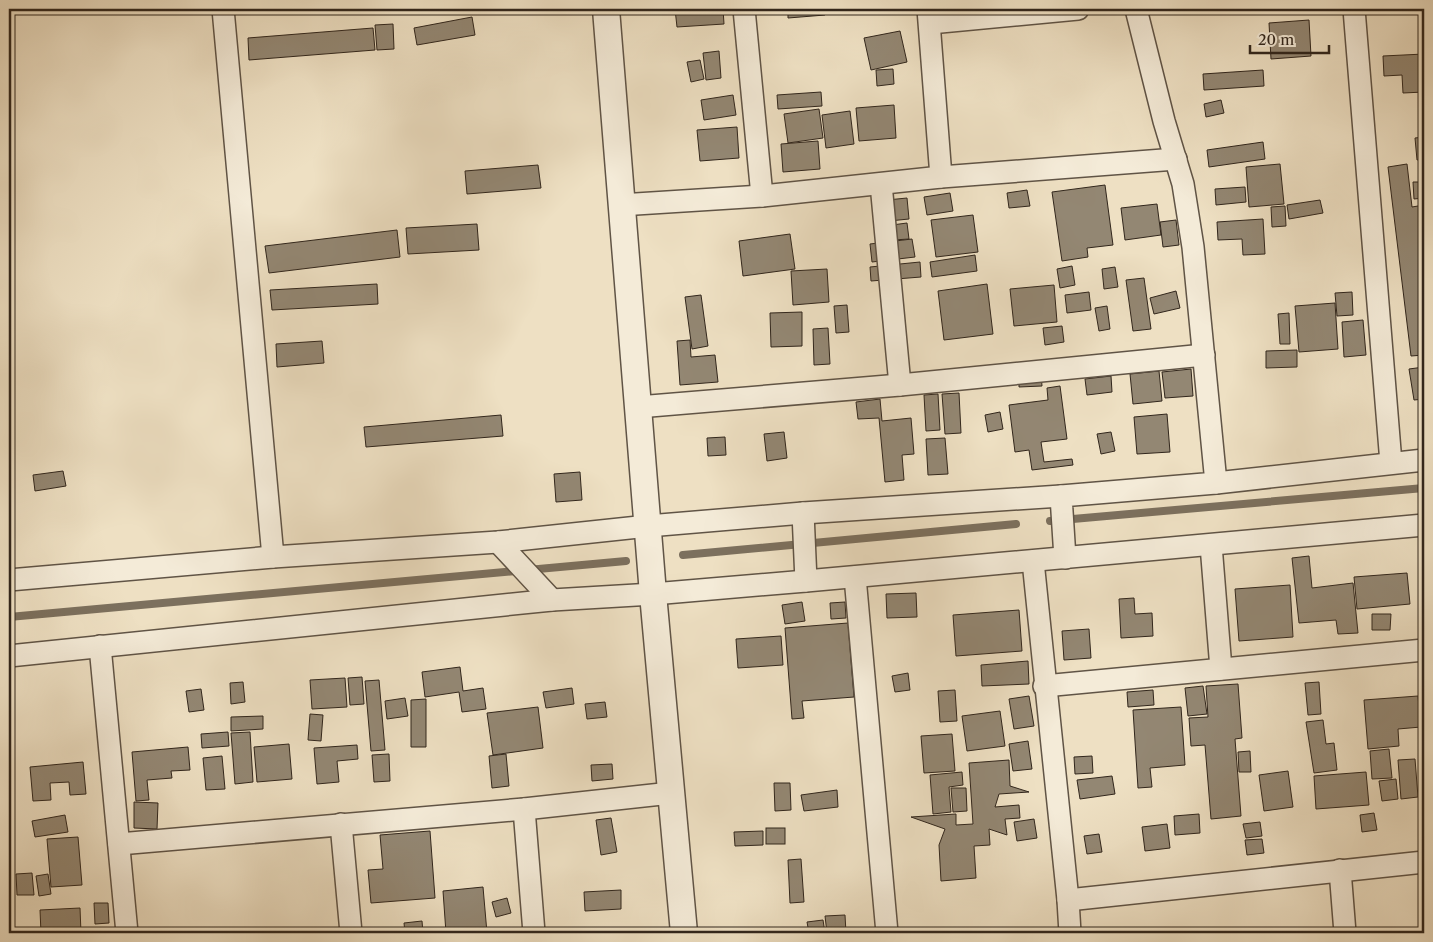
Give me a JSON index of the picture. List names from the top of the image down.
{
  "scale_bar": "20 m"
}
